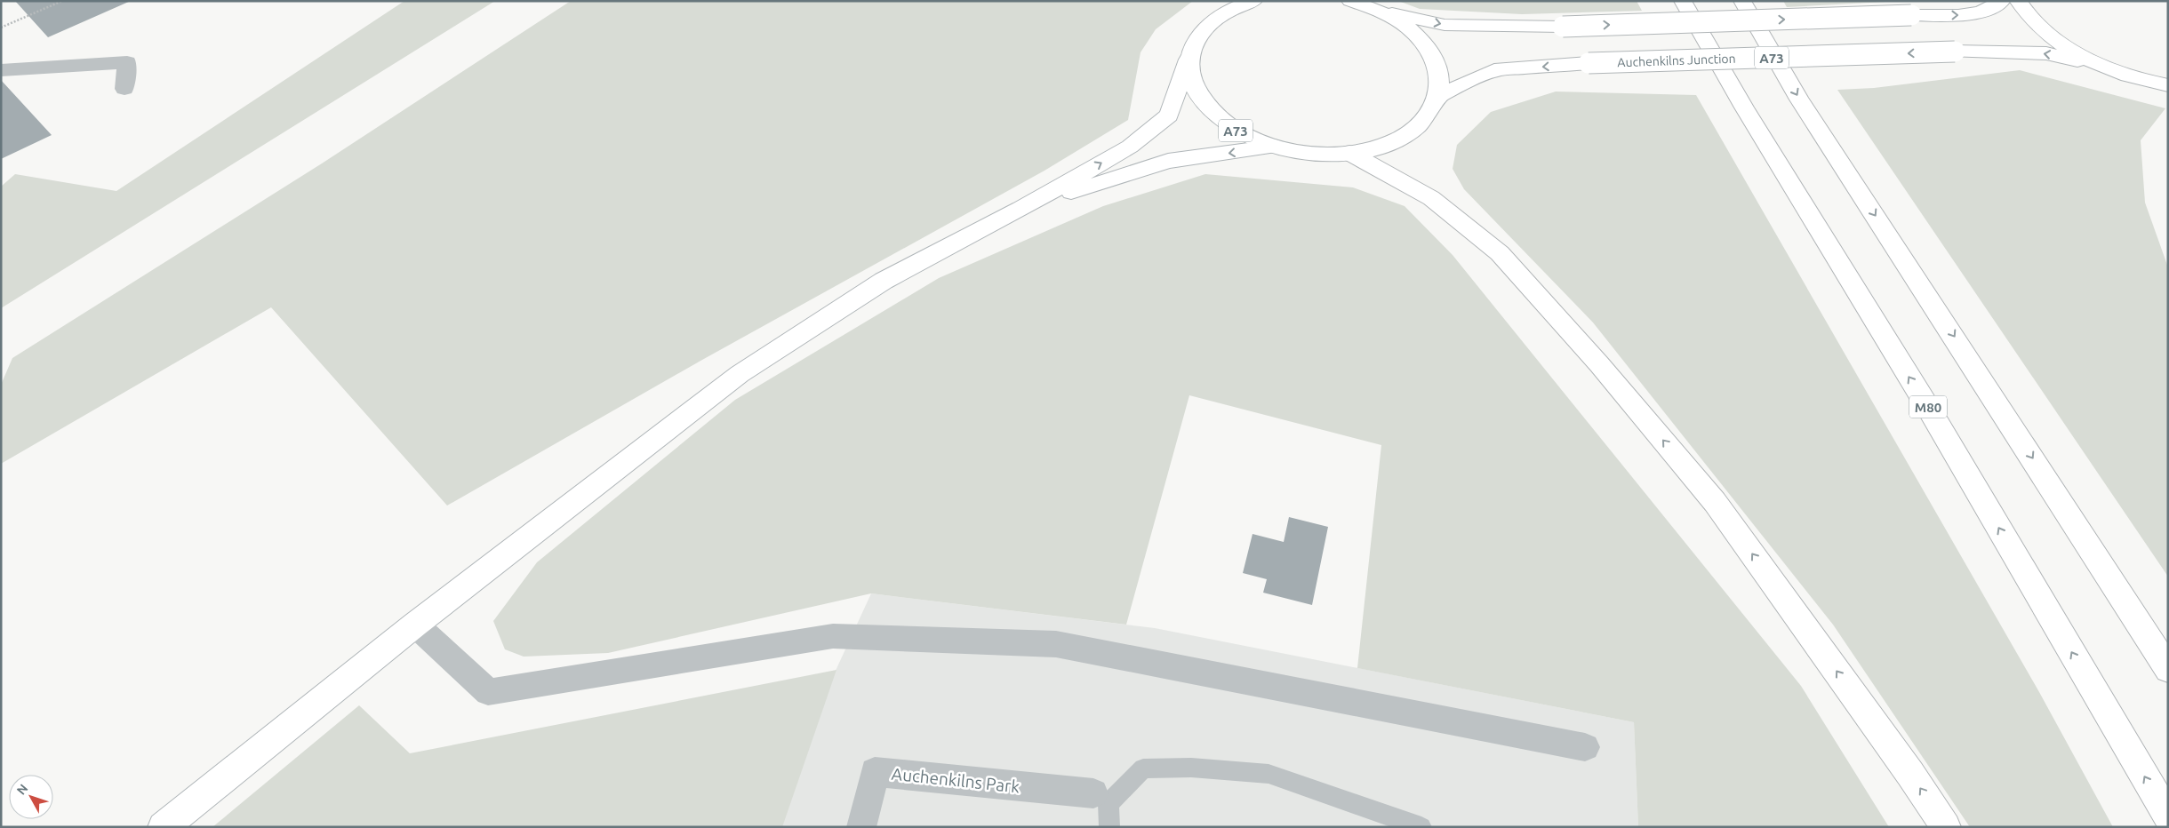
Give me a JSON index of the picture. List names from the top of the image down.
{
  "streets": {
    "main road": ["A73", "Auchenkilns Junction", "M80"],
    "street": ["Auchenkilns Park"]
  },
  "crossings": [
    ["A73", "Auchenkilns Junction"]
  ],
  "north": "top left"
}
